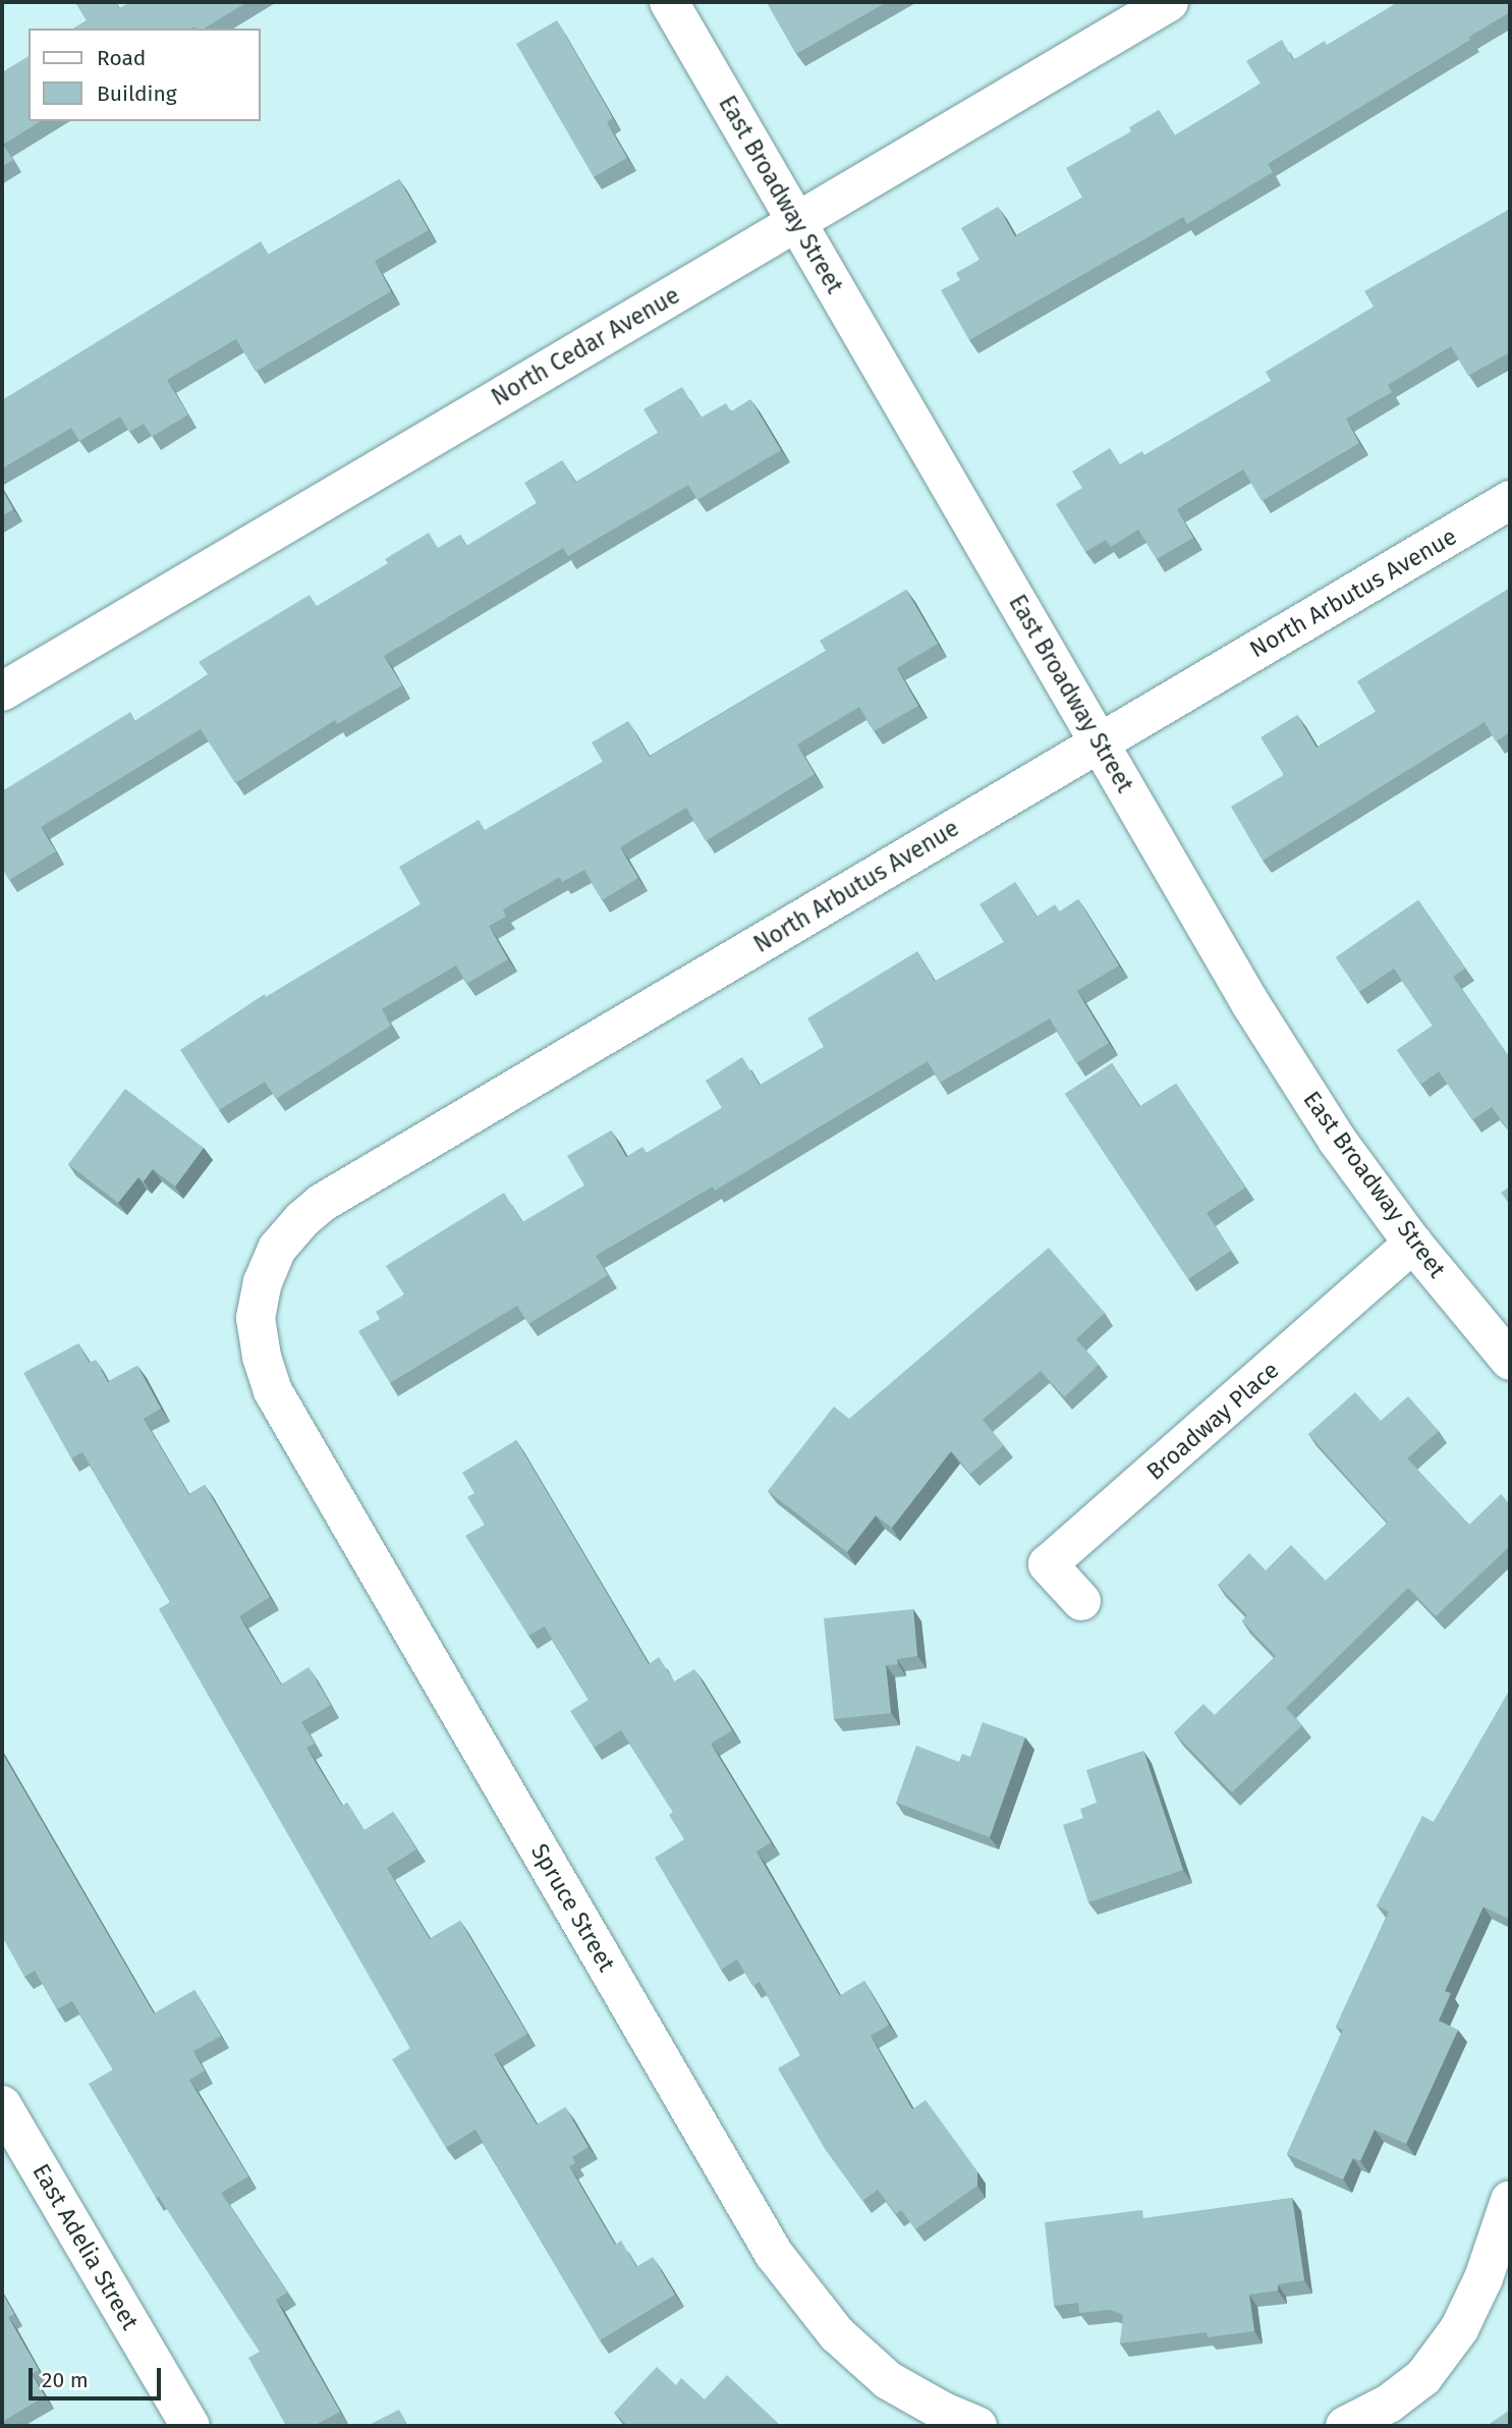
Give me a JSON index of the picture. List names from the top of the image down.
{
  "streets": {
    "street": [
      "East Broadway Street",
      "North Cedar Avenue",
      "North Arbutus Avenue",
      "Broadway Place",
      "Spruce Street",
      "East Adelia Street"
    ]
  },
  "crossings": [
    ["East Broadway Street", "North Cedar Avenue"],
    ["East Broadway Street", "North Arbutus Avenue"],
    ["East Broadway Street", "Broadway Place"],
    ["North Arbutus Avenue", "Spruce Street"]
  ],
  "legend": ["Road", "Building"],
  "scale_bar": "20 m"
}
